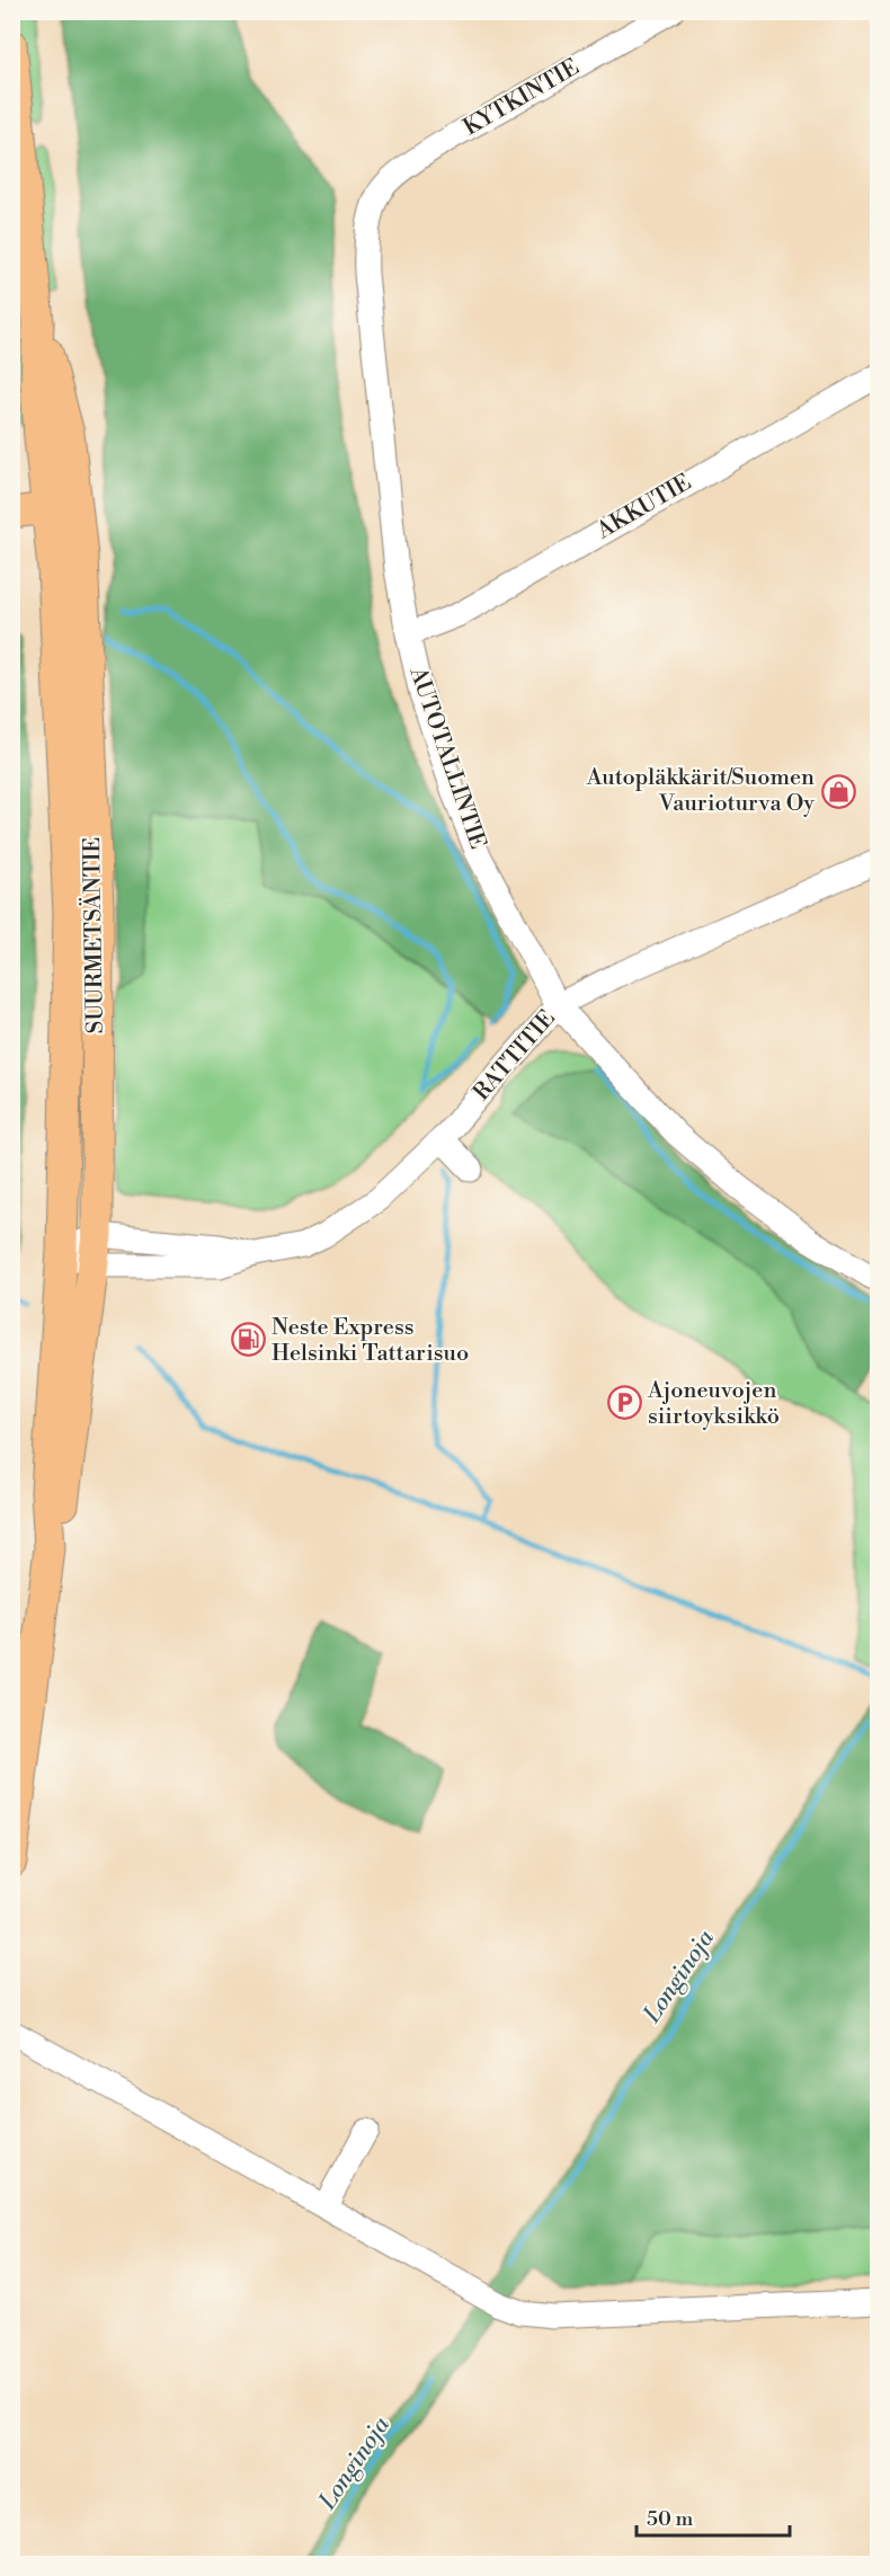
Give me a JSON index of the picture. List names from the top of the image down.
{
  "streets": {
    "main road": ["SUURMETSÄNTIE"],
    "street": [
      "KYTKINTIE",
      "AKKUTIE",
      "AUTOTALLINTIE",
      "RATTITIE"
    ]
  },
  "crossings": [
    ["KYTKINTIE", "AUTOTALLINTIE"],
    ["AKKUTIE", "AUTOTALLINTIE"],
    ["AUTOTALLINTIE", "RATTITIE"],
    ["SUURMETSÄNTIE", "RATTITIE"]
  ],
  "water": ["Longinoja"],
  "places": {
    "shop": ["Autopläkkärit/Suomen Vaurioturva Oy"],
    "fuel station": ["Neste Express Helsinki Tattarisuo"],
    "parking": ["Ajoneuvojen siirtoyksikkö"]
  },
  "scale_bar": "50 m"
}
